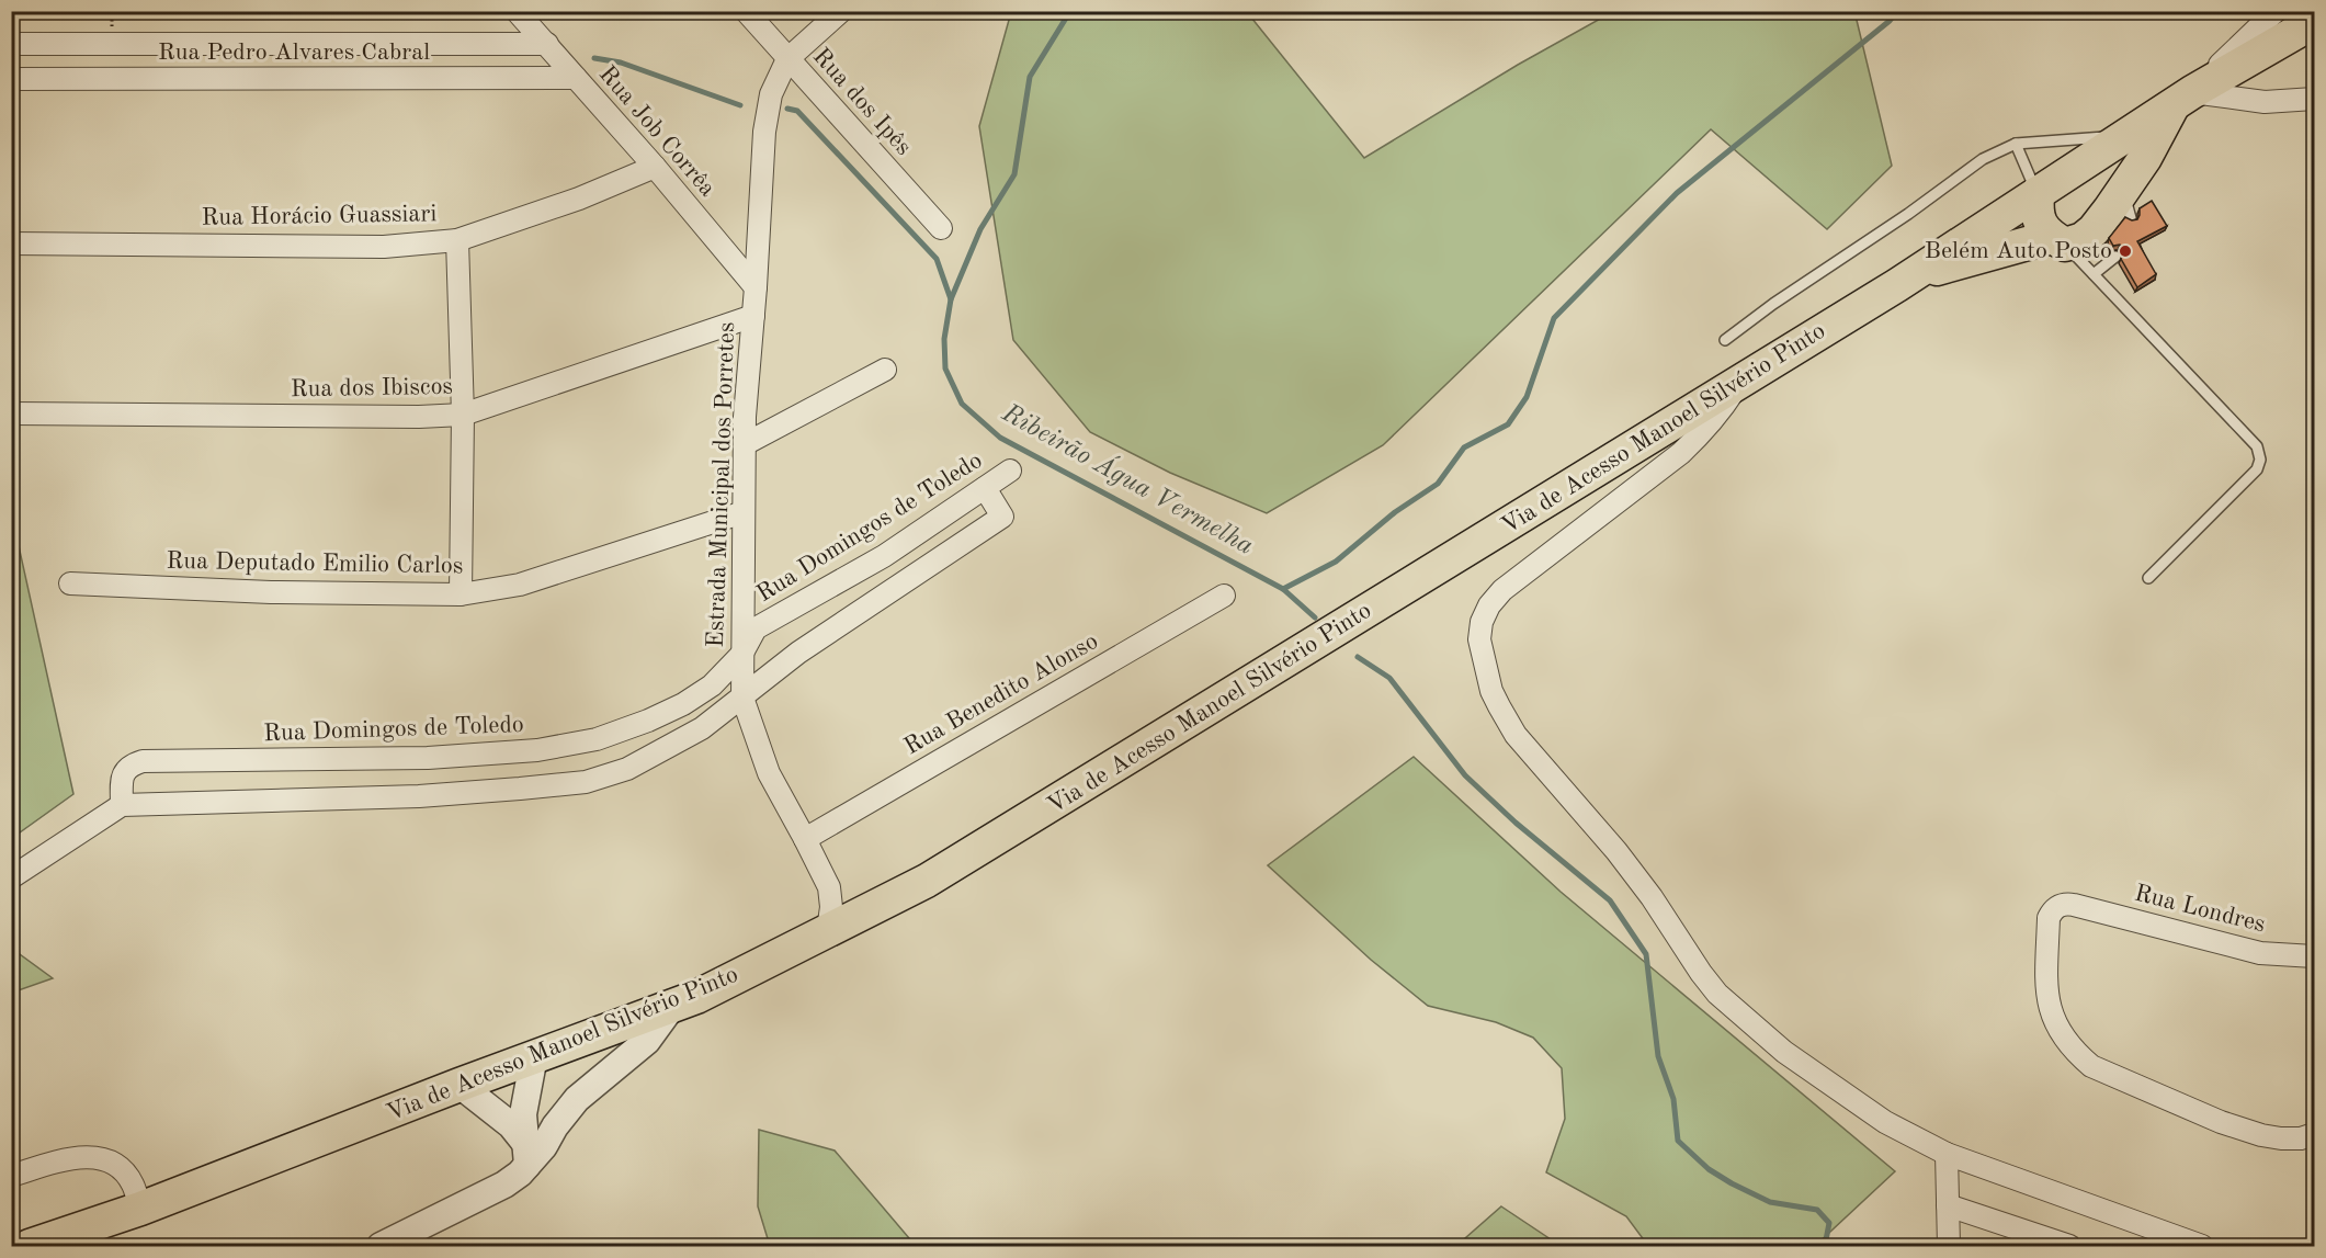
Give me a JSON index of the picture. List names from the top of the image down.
{
  "streets": {
    "main road": ["Via de Acesso Manoel Silvério Pinto"],
    "street": [
      "Rua Pedro Alvares Cabral",
      "Rua dos Ipês",
      "Rua Job Corrêa",
      "Rua Horácio Guassiari",
      "Rua dos Ibiscos",
      "Estrada Municipal dos Porretes",
      "Rua Domingos de Toledo",
      "Rua Deputado Emilio Carlos",
      "Rua Benedito Alonso",
      "Rua Londres"
    ]
  },
  "crossings": [
    ["Rua Pedro Alvares Cabral", "Rua Job Corrêa"],
    ["Rua dos Ipês", "Estrada Municipal dos Porretes"],
    ["Rua Job Corrêa", "Rua Horácio Guassiari"],
    ["Rua Job Corrêa", "Estrada Municipal dos Porretes"],
    ["Rua dos Ibiscos", "Estrada Municipal dos Porretes"],
    ["Via de Acesso Manoel Silvério Pinto", "Estrada Municipal dos Porretes"],
    ["Estrada Municipal dos Porretes", "Rua Domingos de Toledo"],
    ["Estrada Municipal dos Porretes", "Rua Deputado Emilio Carlos"],
    ["Estrada Municipal dos Porretes", "Rua Benedito Alonso"]
  ],
  "water": ["Ribeirão Água Vermelha"],
  "places": ["Belém Auto Posto"]
}
